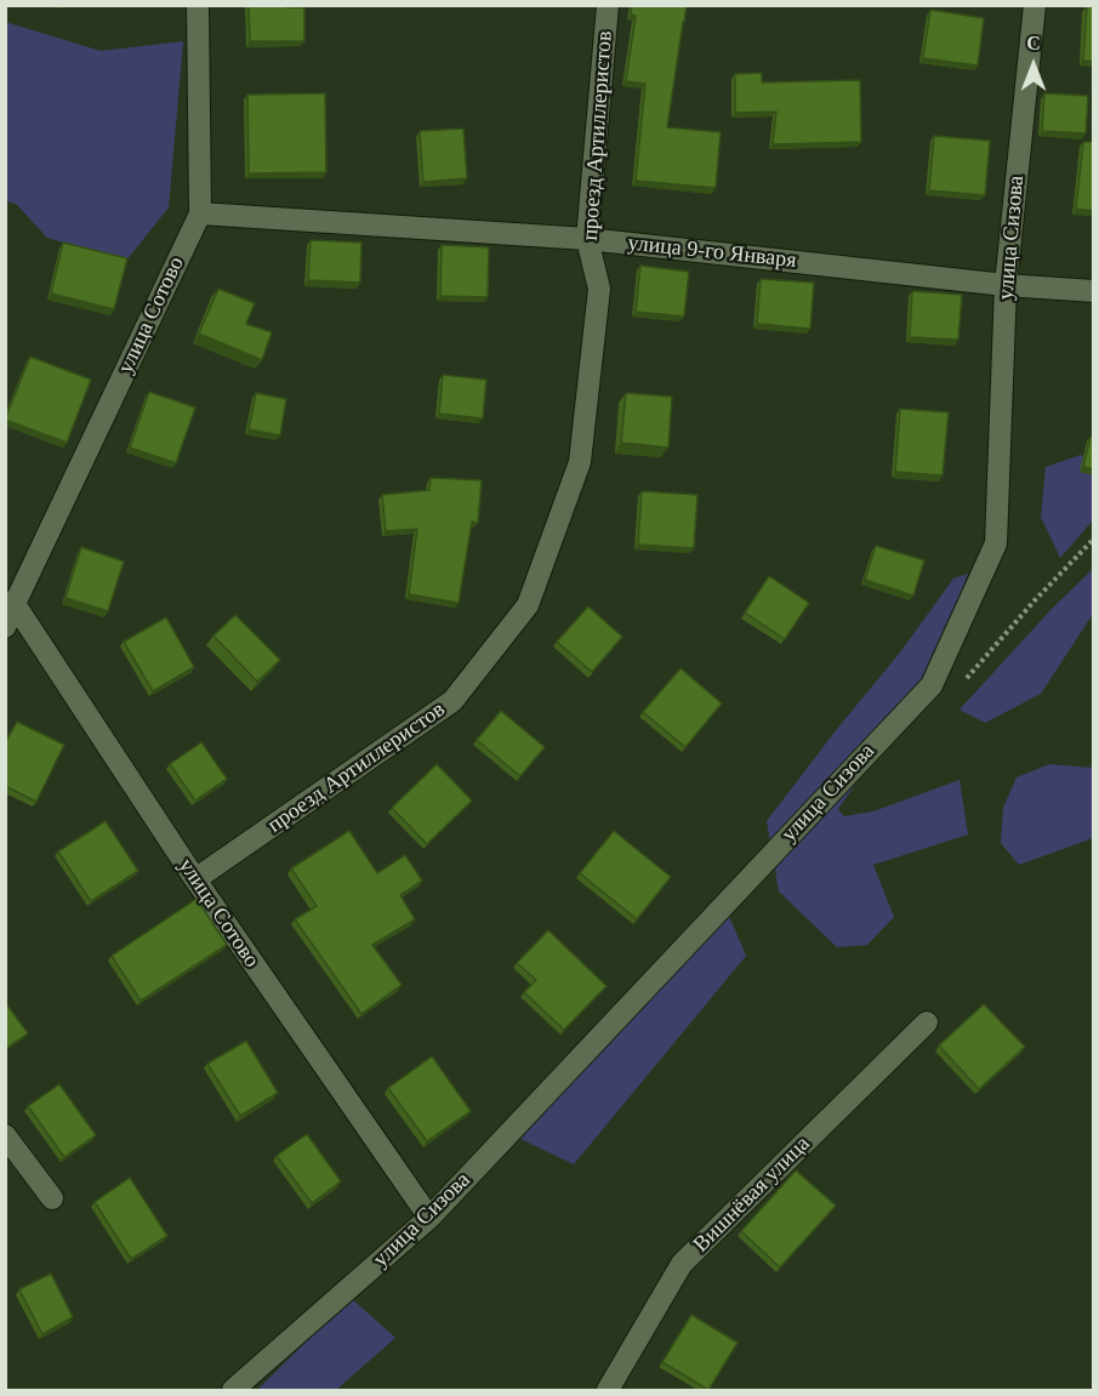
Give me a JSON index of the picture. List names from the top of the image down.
{
  "streets": {
    "street": [
      "проезд Артиллеристов",
      "улица Сизова",
      "улица 9-го Января",
      "улица Сотово",
      "Вишнёвая улица"
    ]
  },
  "crossings": [
    ["проезд Артиллеристов", "улица 9-го Января"],
    ["проезд Артиллеристов", "улица Сотово"],
    ["улица Сизова", "улица 9-го Января"],
    ["улица Сизова", "улица Сотово"],
    ["улица 9-го Января", "улица Сотово"]
  ],
  "north": "top"
}
